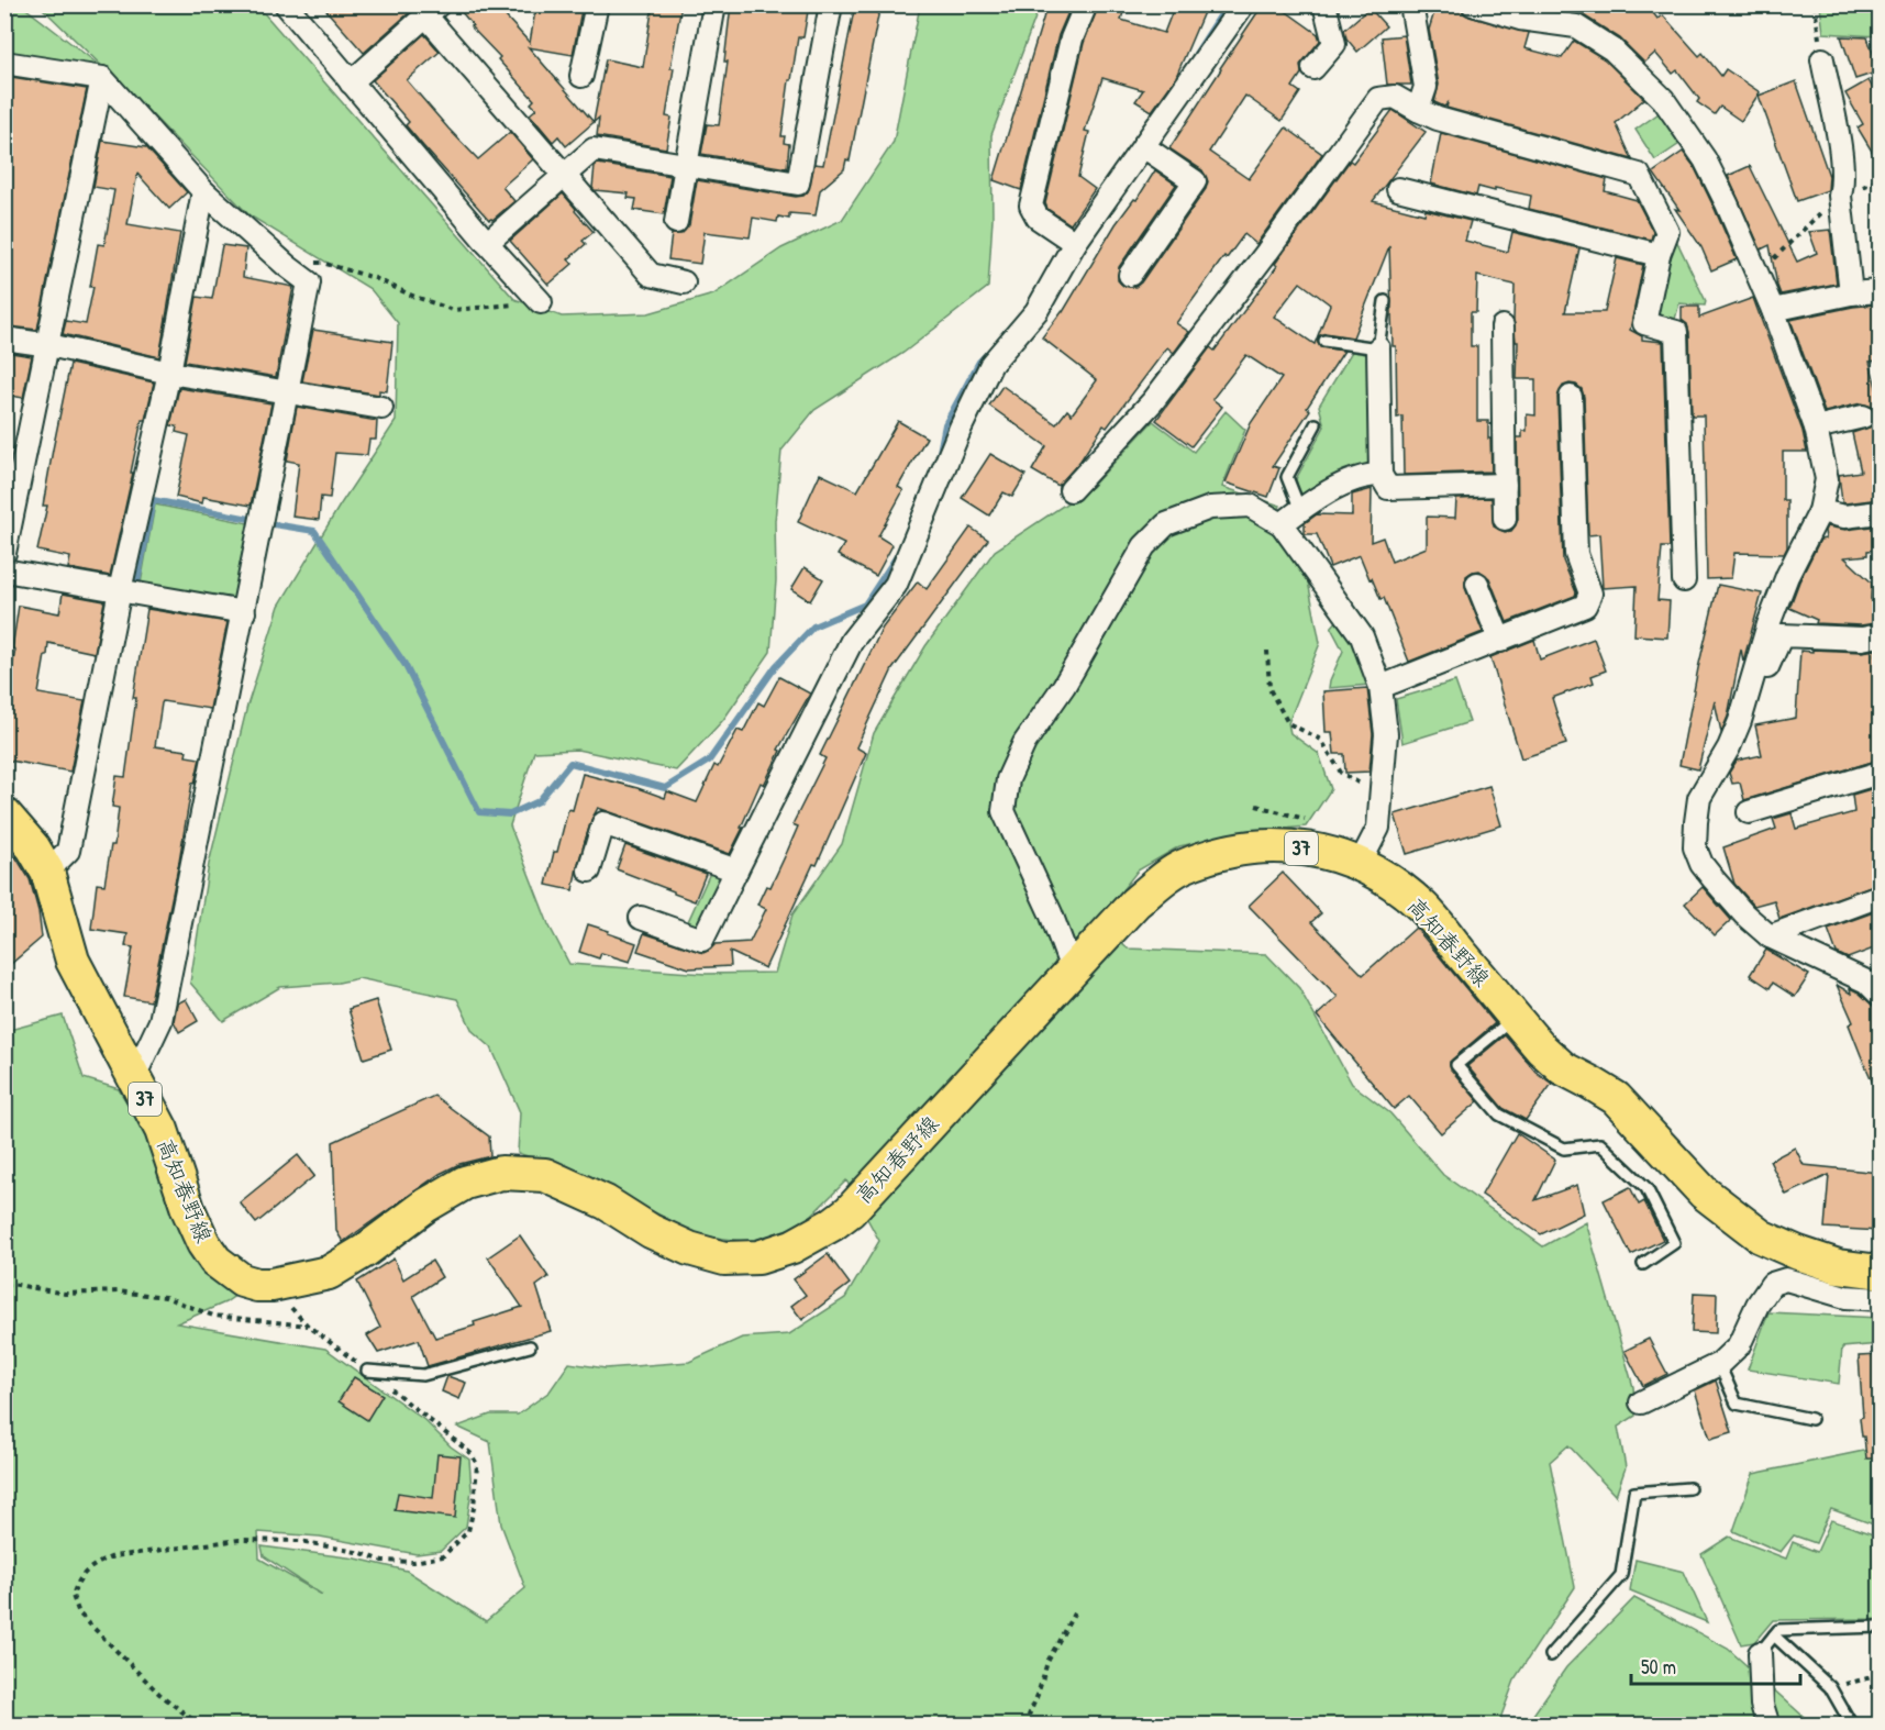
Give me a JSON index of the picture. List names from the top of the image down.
{
  "streets": {
    "main road": ["37", "高知春野線"]
  },
  "scale_bar": "50 m"
}
